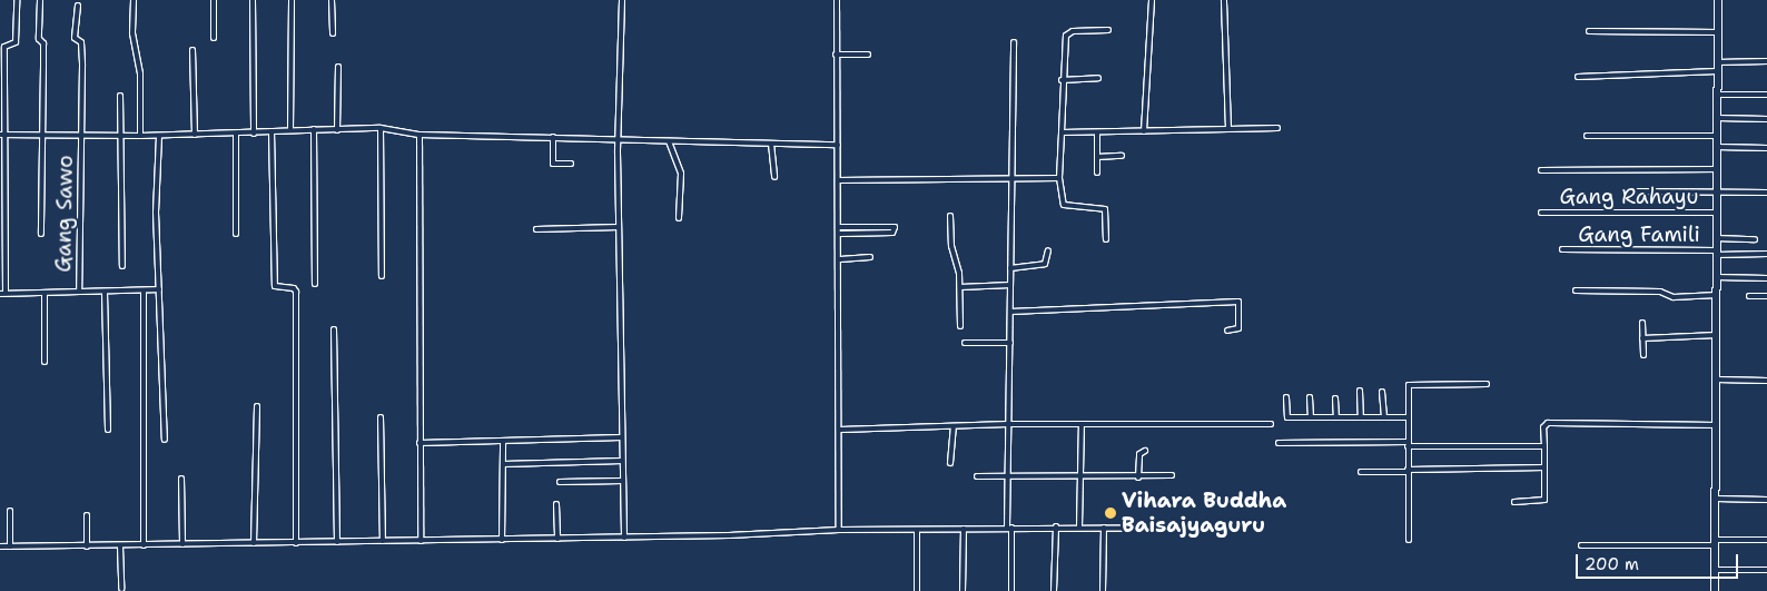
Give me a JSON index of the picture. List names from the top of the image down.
{
  "streets": {
    "street": ["Gang Rahayu", "Gang Sawo", "Gang Famili"]
  },
  "places": ["Vihara Buddha Baisajyaguru"],
  "scale_bar": "200 m"
}
